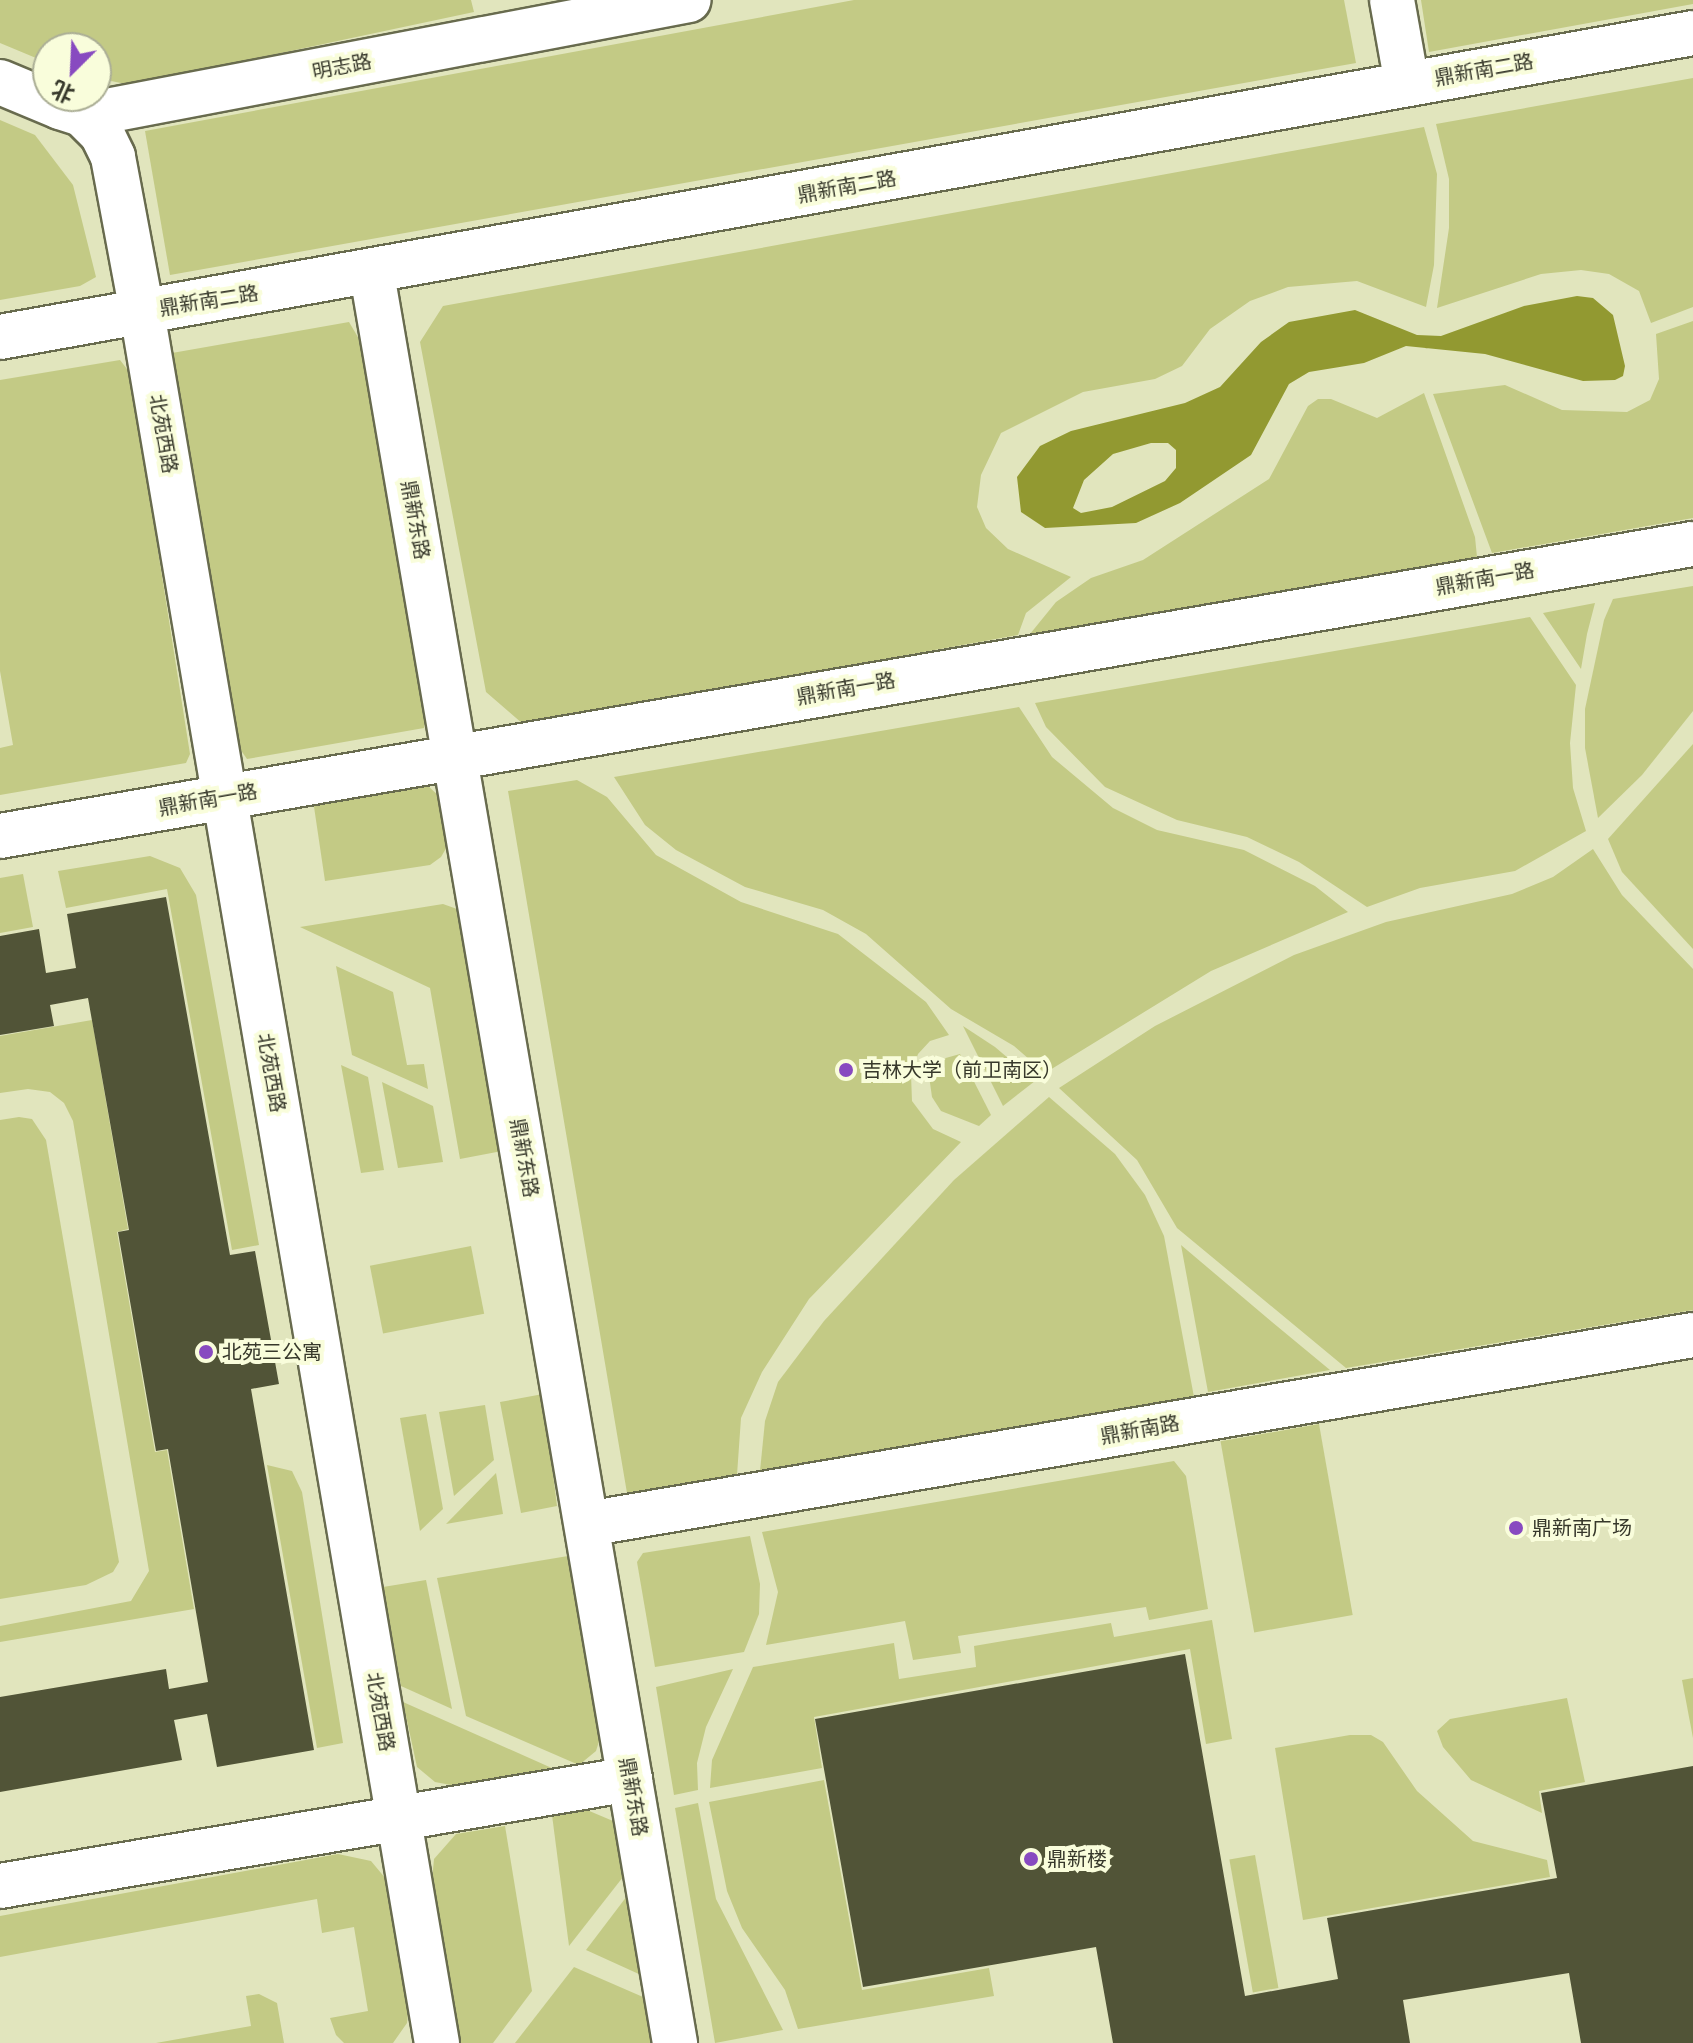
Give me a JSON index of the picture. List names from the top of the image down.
{
  "streets": {
    "lane": [
      "明志路",
      "鼎新南二路",
      "北苑西路",
      "鼎新东路",
      "鼎新南一路",
      "鼎新南路"
    ]
  },
  "crossings": [
    ["明志路", "北苑西路"],
    ["鼎新南二路", "北苑西路"],
    ["鼎新南二路", "鼎新东路"],
    ["北苑西路", "鼎新南一路"],
    ["鼎新东路", "鼎新南一路"],
    ["鼎新东路", "鼎新南路"]
  ],
  "places": [
    "吉林大学（前卫南区）",
    "北苑三公寓",
    "鼎新南广场",
    "鼎新楼"
  ],
  "north": "bottom left"
}
